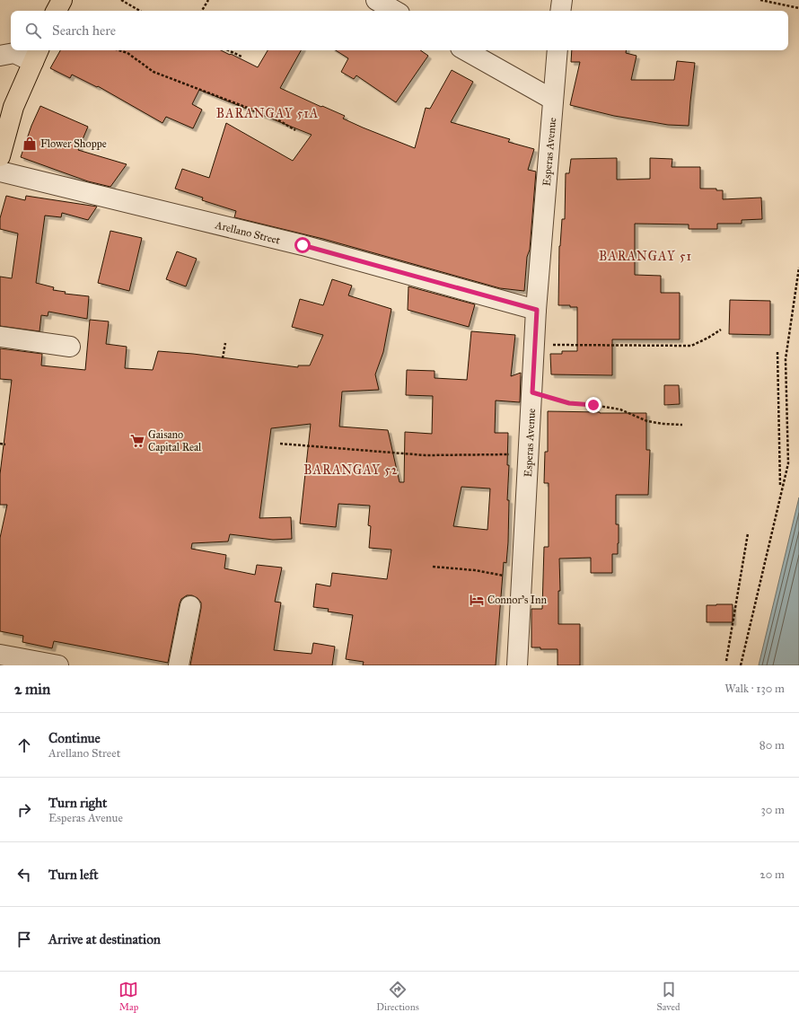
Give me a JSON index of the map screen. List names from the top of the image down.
{
  "streets": {
    "street": ["Esperas Avenue", "Arellano Street"]
  },
  "crossings": [
    ["Esperas Avenue", "Arellano Street"]
  ],
  "districts": ["BARANGAY 51A", "BARANGAY 51", "BARANGAY 52"],
  "places": {
    "shop": ["Flower Shoppe"],
    "supermarket": ["Gaisano Capital Real"],
    "hotel": ["Connor's Inn"]
  },
  "page": {
    "search": "Search here",
    "heading": ["2 min", "Walk · 130 m"],
    "list": [
      ["Continue", "Arellano Street", "80 m"],
      ["Turn right", "Esperas Avenue", "30 m"],
      ["Turn left", "20 m"],
      "Arrive at destination"
    ],
    "nav": ["Map", "Directions", "Saved"]
  }
}
